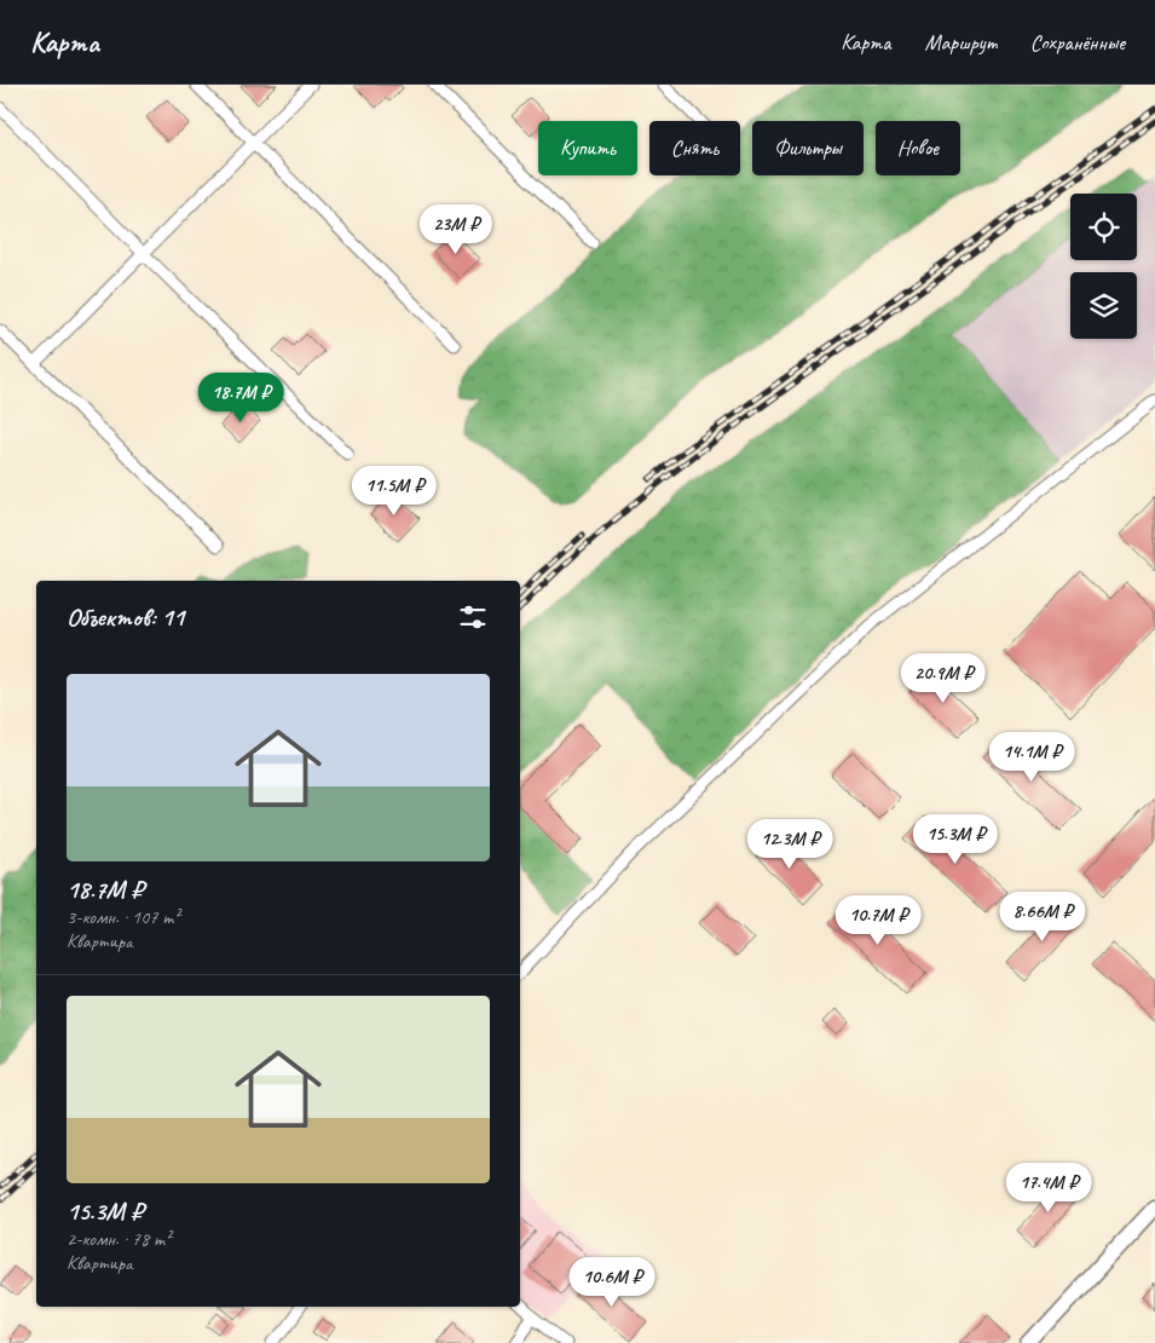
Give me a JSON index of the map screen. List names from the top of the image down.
{
  "page": {
    "header": "Карта",
    "nav": ["Карта", "Маршрут", "Сохранённые"],
    "chip": [
      "Купить",
      "Снять",
      "Фильтры",
      "Новое"
    ],
    "price": [
      "23M ₽",
      "18.7M ₽",
      "11.5M ₽",
      "20.9M ₽",
      "14.1M ₽",
      "15.3M ₽",
      "12.3M ₽",
      "8.66M ₽",
      "10.7M ₽",
      "17.4M ₽",
      "10.6M ₽"
    ],
    "heading": "Объектов: 11",
    "list": [
      {
        "name": "18.7M ₽",
        "note": "3-комн. · 107 m² · Квартира"
      },
      {
        "name": "15.3M ₽",
        "note": "2-комн. · 78 m² · Квартира"
      }
    ]
  }
}
